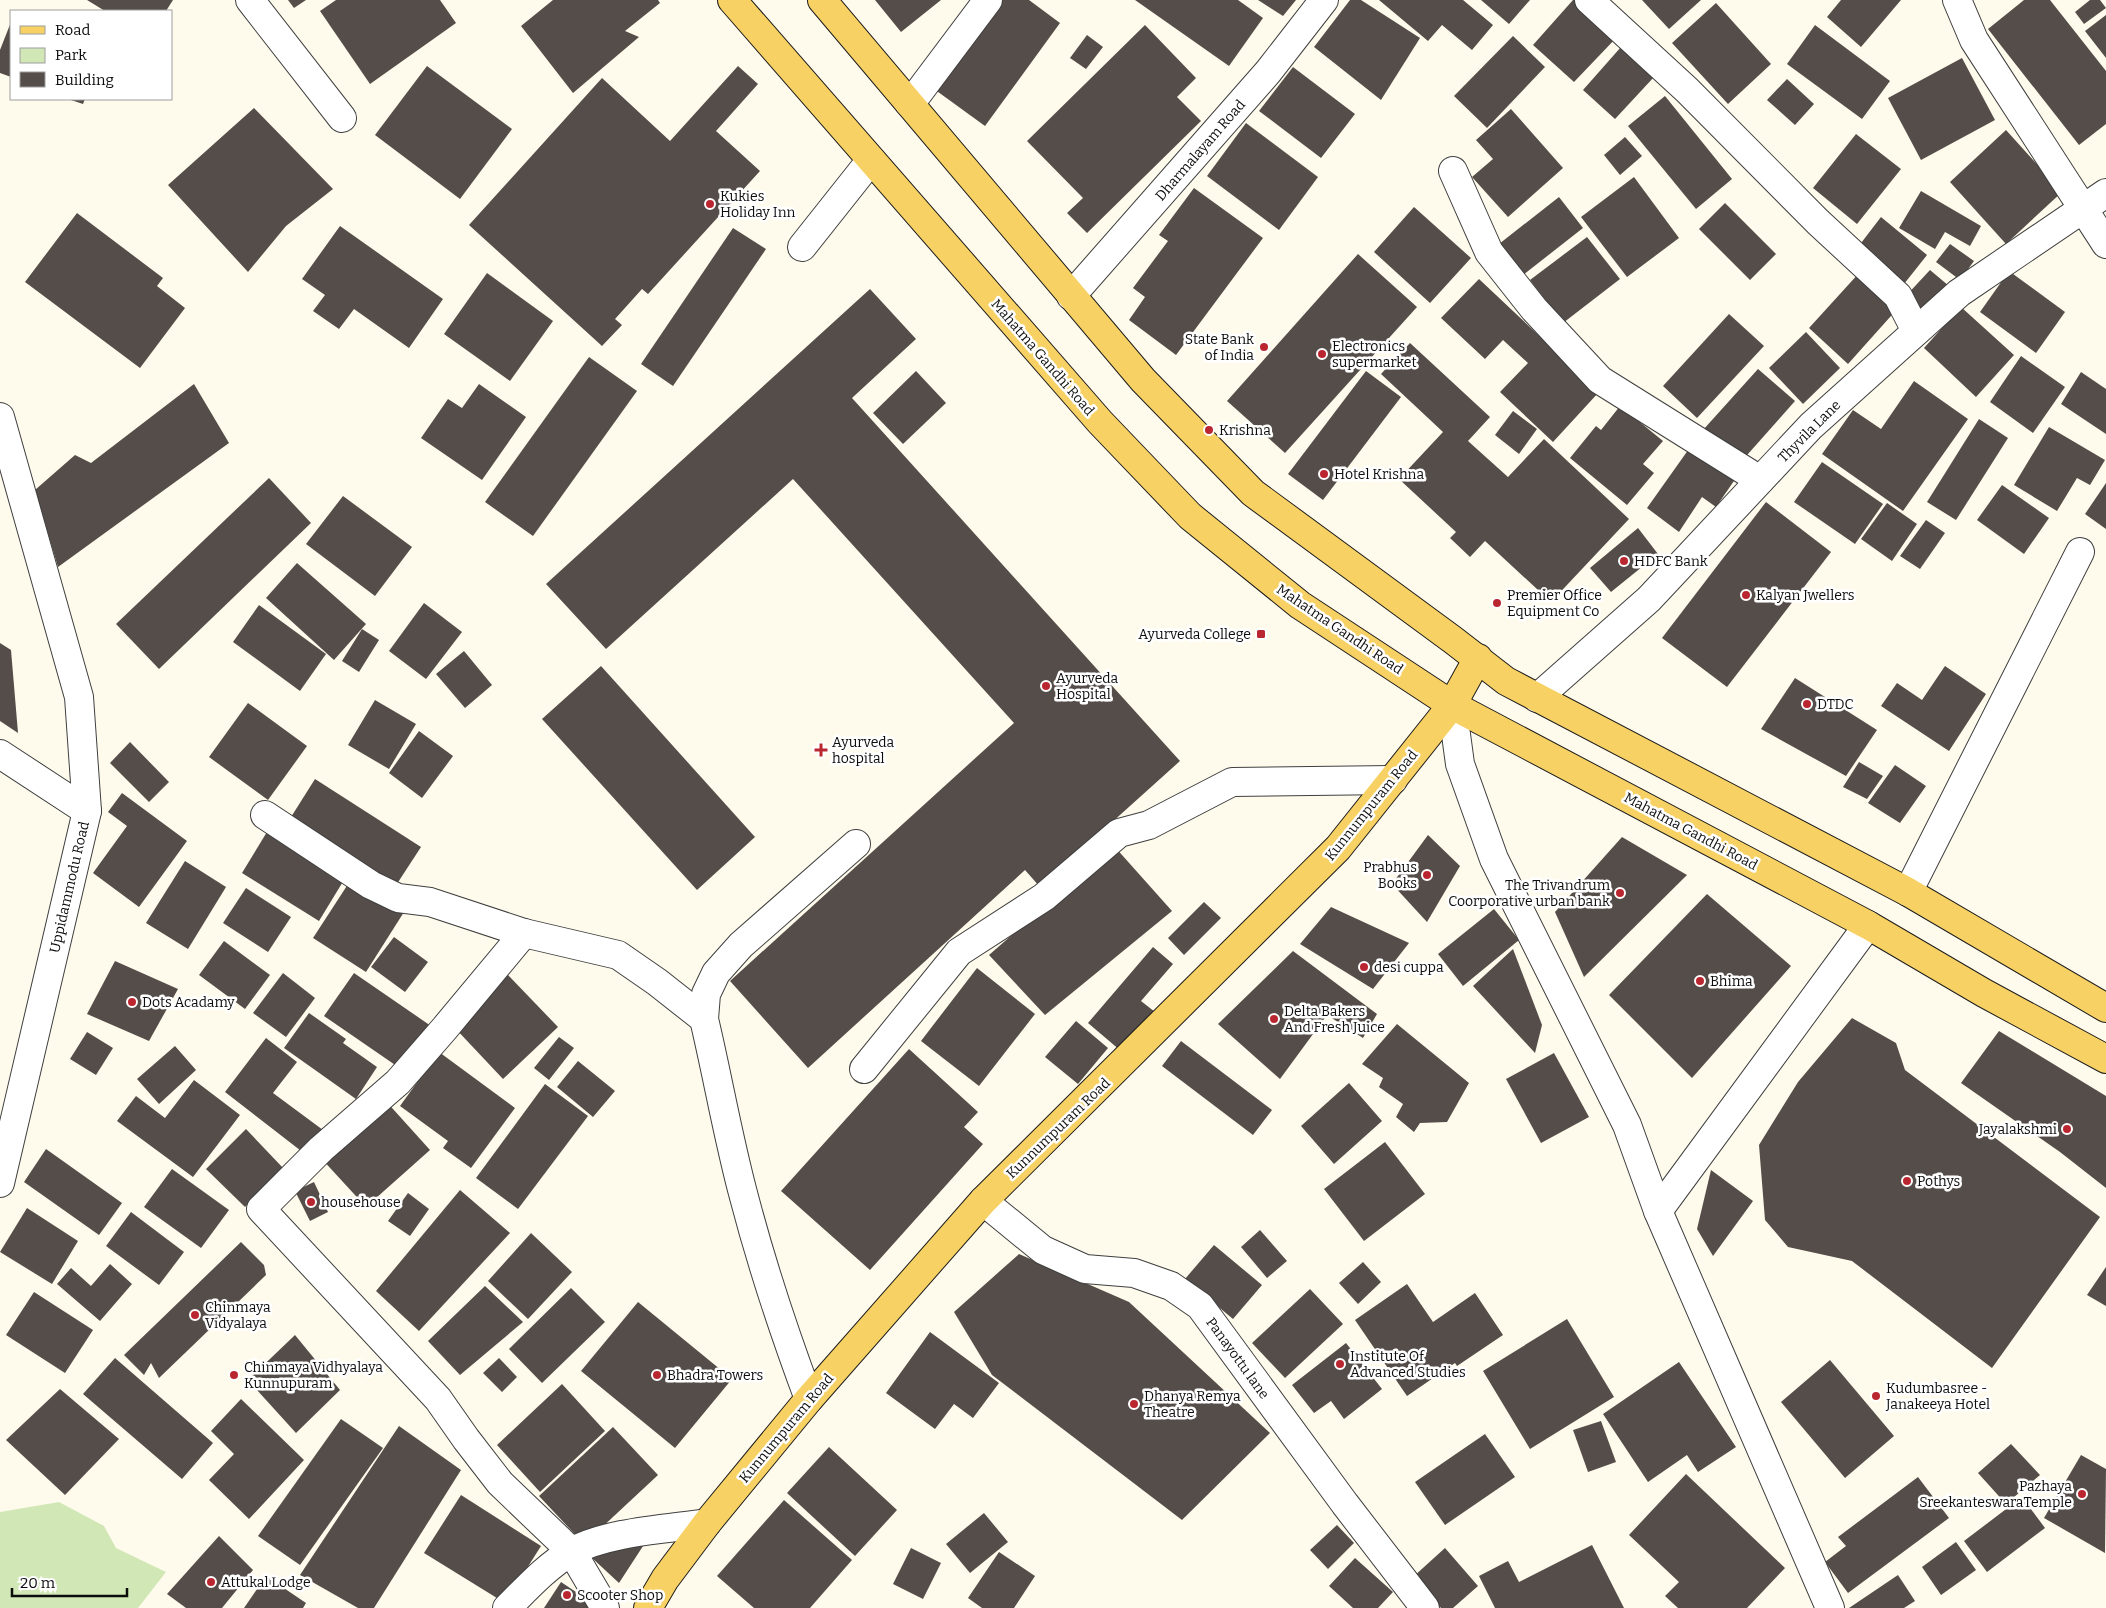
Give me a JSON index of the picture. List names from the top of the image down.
{
  "streets": {
    "main road": ["Mahatma Gandhi Road", "Kunnumpuram Road"],
    "street": [
      "Dharmalayam Road",
      "Thyvila Lane",
      "Uppidammodu Road",
      "Panayottu lane"
    ]
  },
  "crossings": [
    ["Mahatma Gandhi Road", "Kunnumpuram Road"],
    ["Kunnumpuram Road", "Panayottu lane"]
  ],
  "places": {
    "other": [
      "Kukies Holiday Inn",
      "State Bank of India",
      "Electronics supermarket",
      "Krishna",
      "Hotel Krishna",
      "HDFC Bank",
      "Kalyan Jwellers",
      "Premier Office Equipment Co",
      "Ayurveda Hospital",
      "DTDC",
      "Prabhus Books",
      "The Trivandrum Coorporative urban bank",
      "desi cuppa",
      "Bhima",
      "Dots Acadamy",
      "Delta Bakers And Fresh Juice",
      "Jayalakshmi",
      "Pothys",
      "househouse",
      "Chinmaya Vidyalaya",
      "Institute Of Advanced Studies",
      "Chinmaya Vidhyalaya Kunnupuram",
      "Bhadra Towers",
      "Kudumbasree - Janakeeya Hotel",
      "Dhanya Remya Theatre",
      "Pazhaya SreekanteswaraTemple",
      "Attukal Lodge",
      "Scooter Shop"
    ],
    "transit": ["Ayurveda College"],
    "health": ["Ayurveda hospital"]
  },
  "legend": ["Road", "Park", "Building"],
  "scale_bar": "20 m"
}
